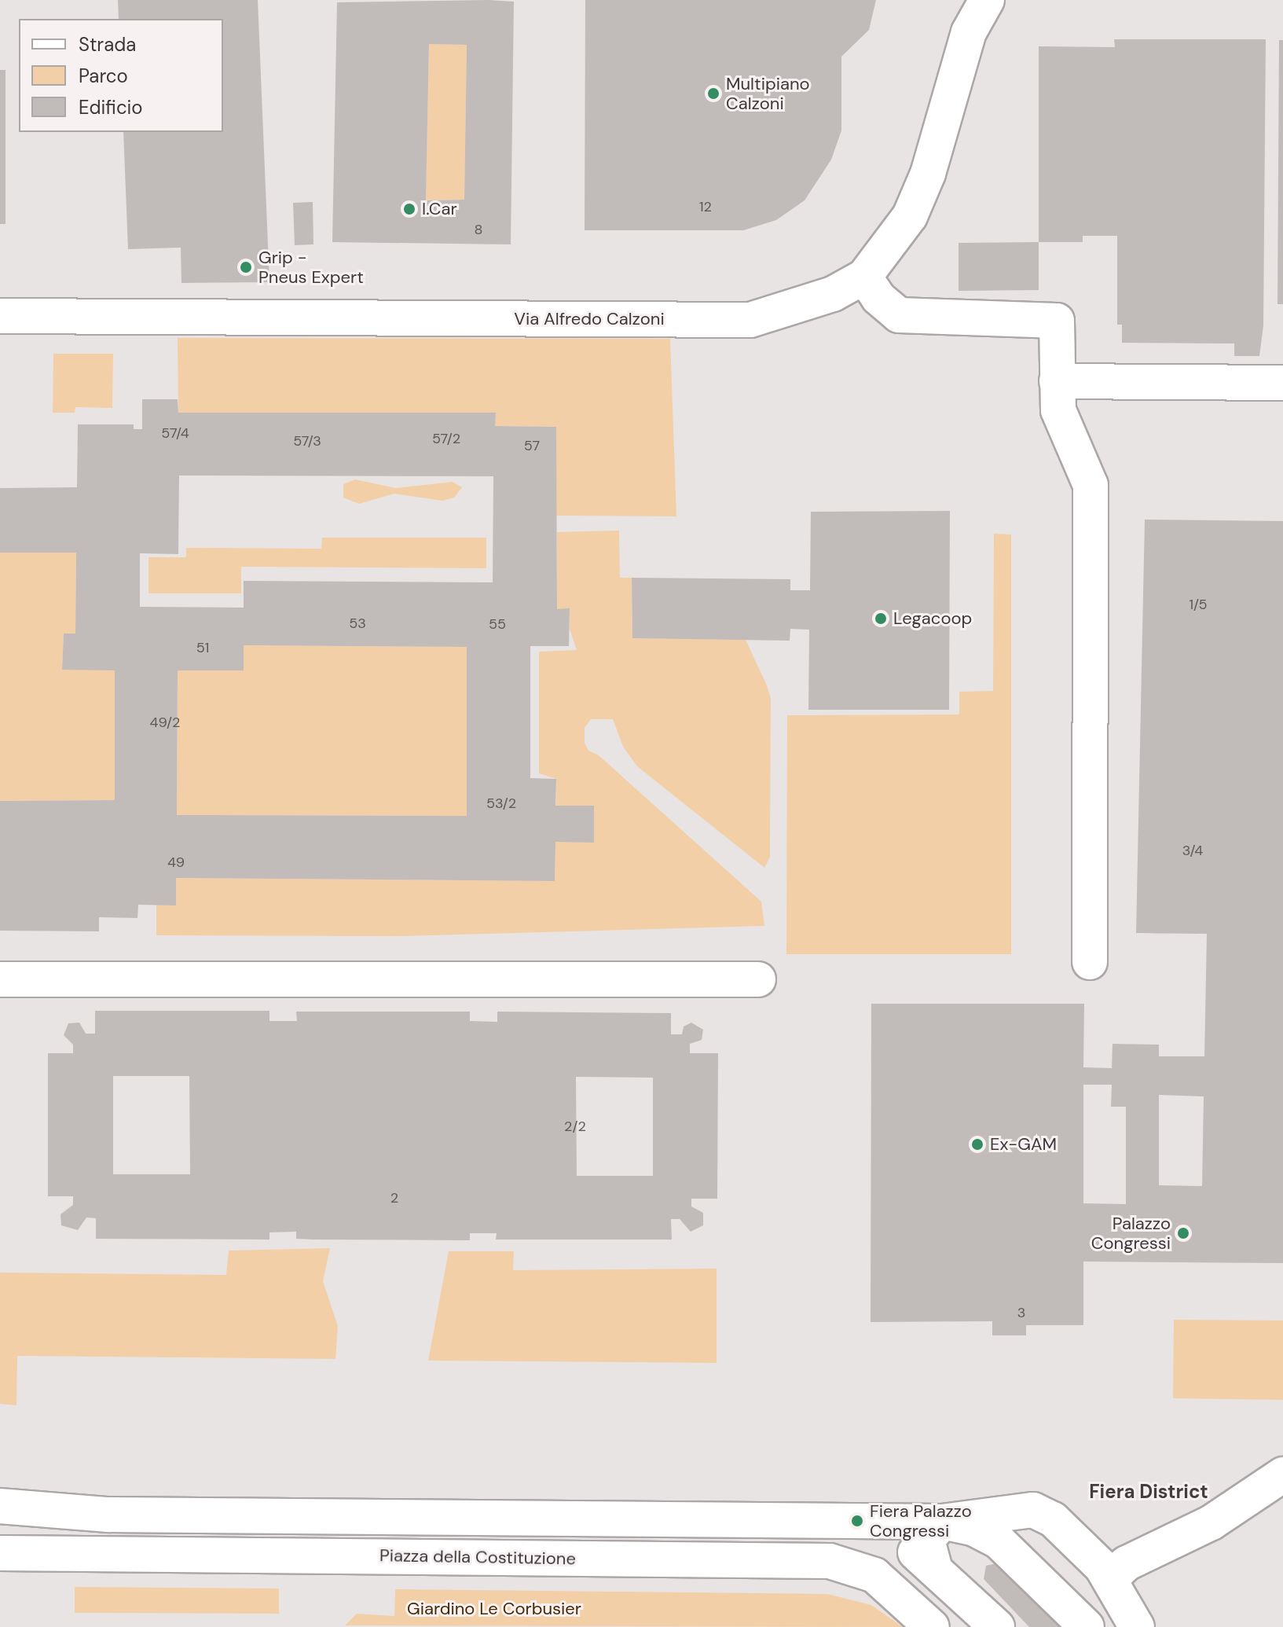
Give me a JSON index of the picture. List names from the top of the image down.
{
  "streets": {
    "street": ["Via Alfredo Calzoni", "Piazza della Costituzione"]
  },
  "districts": ["Fiera District"],
  "parks": ["Giardino Le Corbusier"],
  "places": [
    "Multipiano Calzoni",
    "I.Car",
    "Grip - Pneus Expert",
    "Legacoop",
    "Ex-GAM",
    "Palazzo Congressi",
    "Fiera Palazzo Congressi"
  ],
  "house_numbers": [
    "12",
    "8",
    "57/4",
    "57/2",
    "57/3",
    "57",
    "1/5",
    "53",
    "55",
    "51",
    "49/2",
    "53/2",
    "3/4",
    "49",
    "2/2",
    "2",
    "3"
  ],
  "legend": ["Strada", "Parco", "Edificio"]
}
